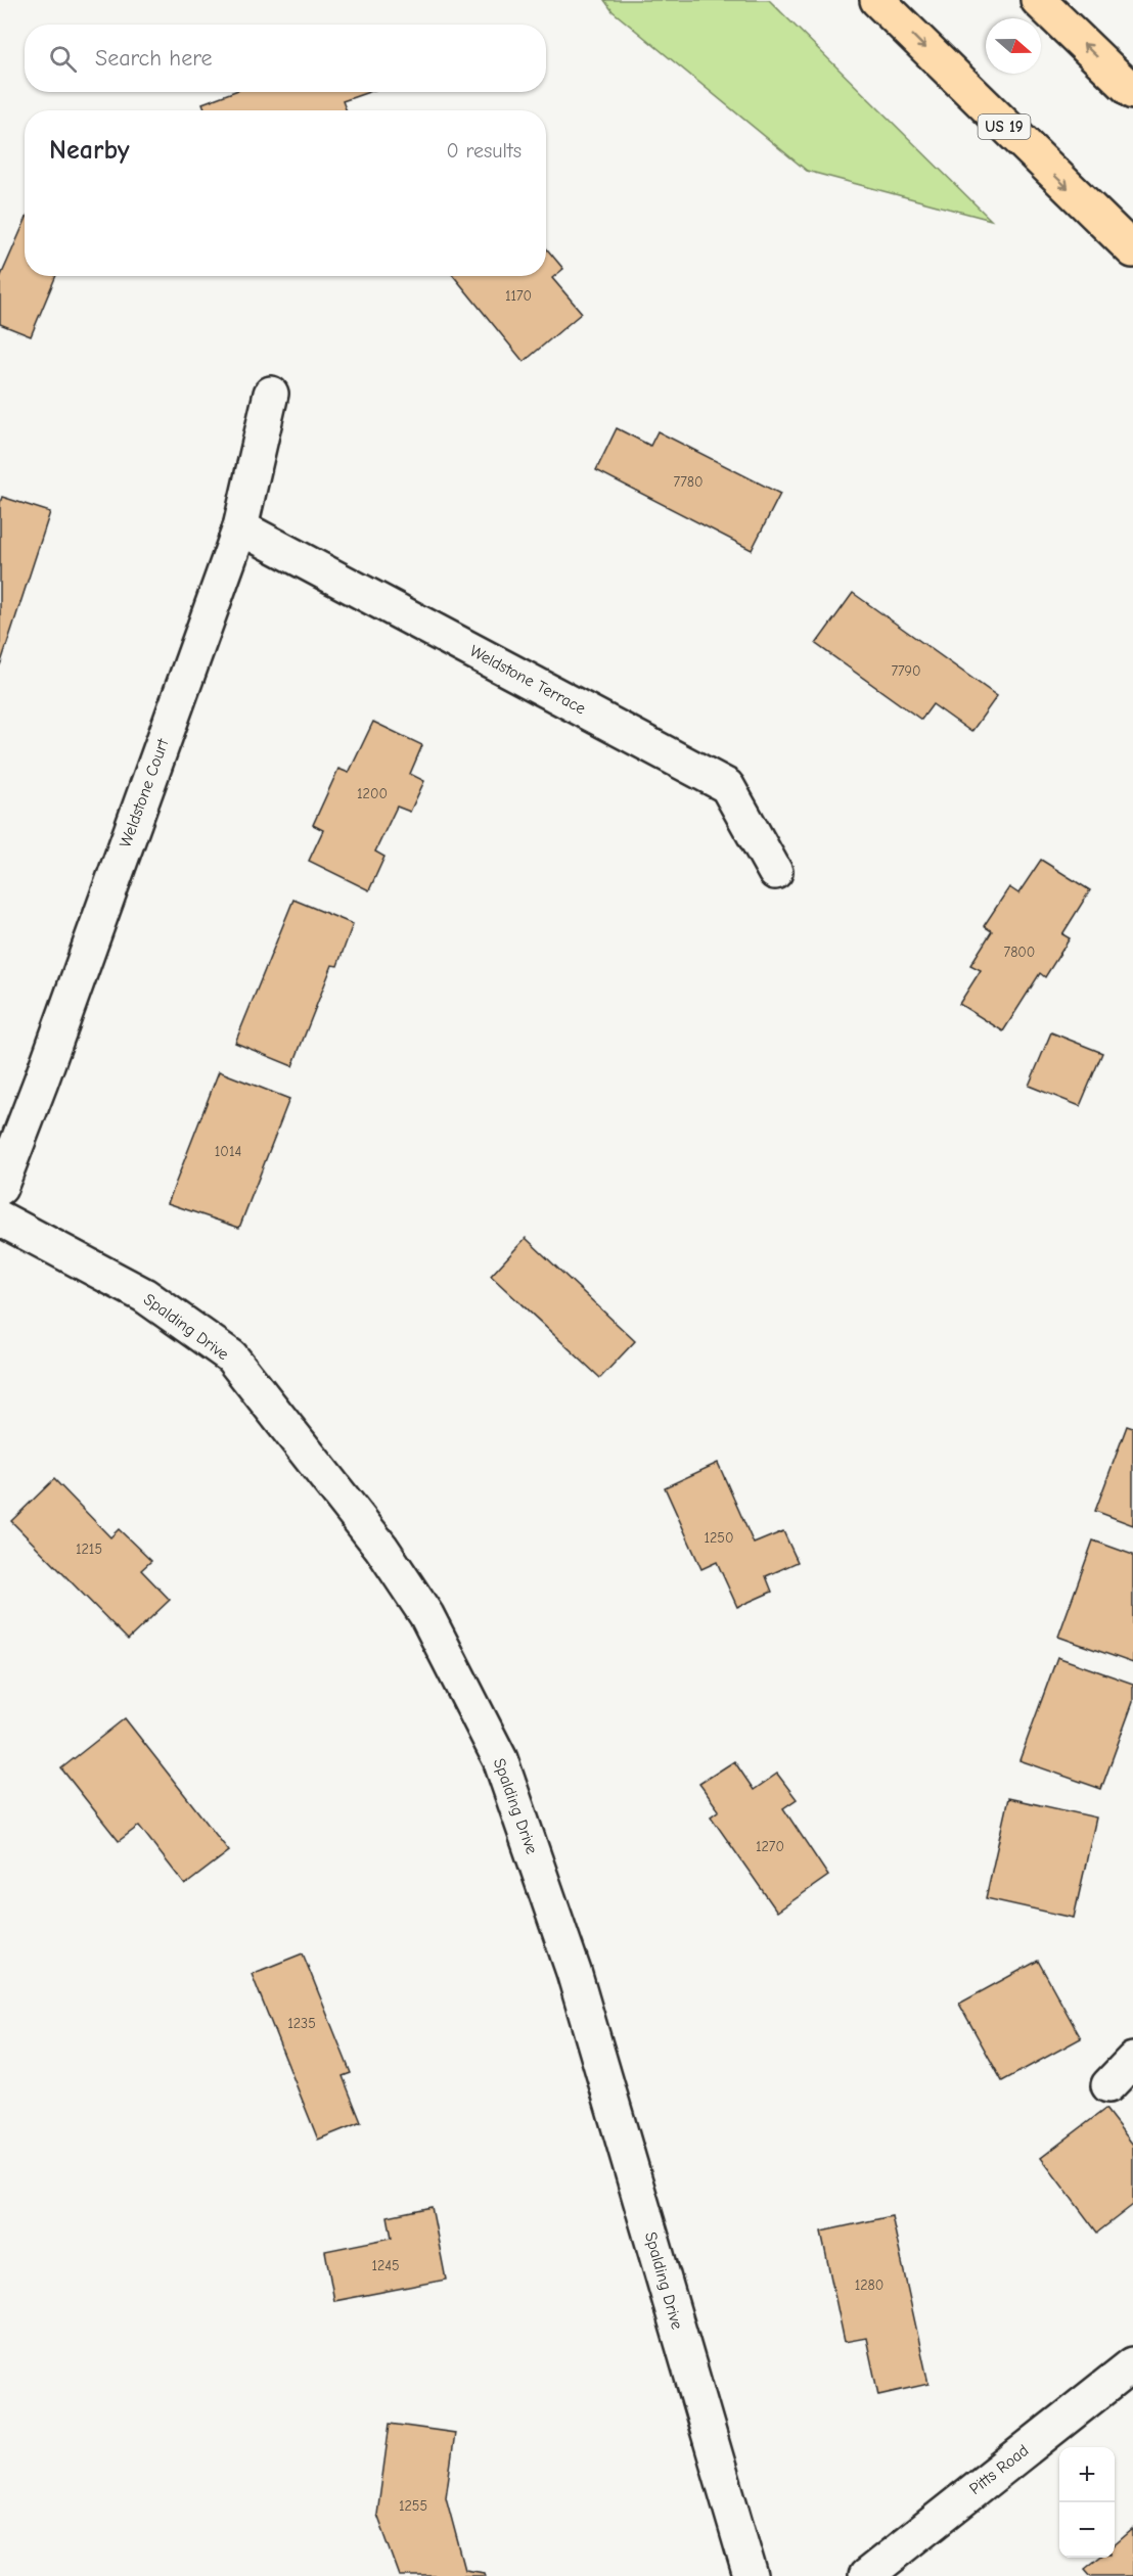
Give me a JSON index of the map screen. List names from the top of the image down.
{
  "streets": {
    "highway": ["US 19"],
    "street": [
      "Weldstone Terrace",
      "Weldstone Court",
      "Spalding Drive",
      "Pitts Road"
    ]
  },
  "crossings": [
    ["Weldstone Terrace", "Weldstone Court"]
  ],
  "house_numbers": [
    "1170",
    "7780",
    "7790",
    "1200",
    "7800",
    "1014",
    "1250",
    "1215",
    "1270",
    "1235",
    "1245",
    "1280",
    "1255"
  ],
  "north": "right",
  "page": {
    "search": "Search here",
    "heading": ["Nearby", "0 results"],
    "map_buttons": ["+", "−"]
  }
}
